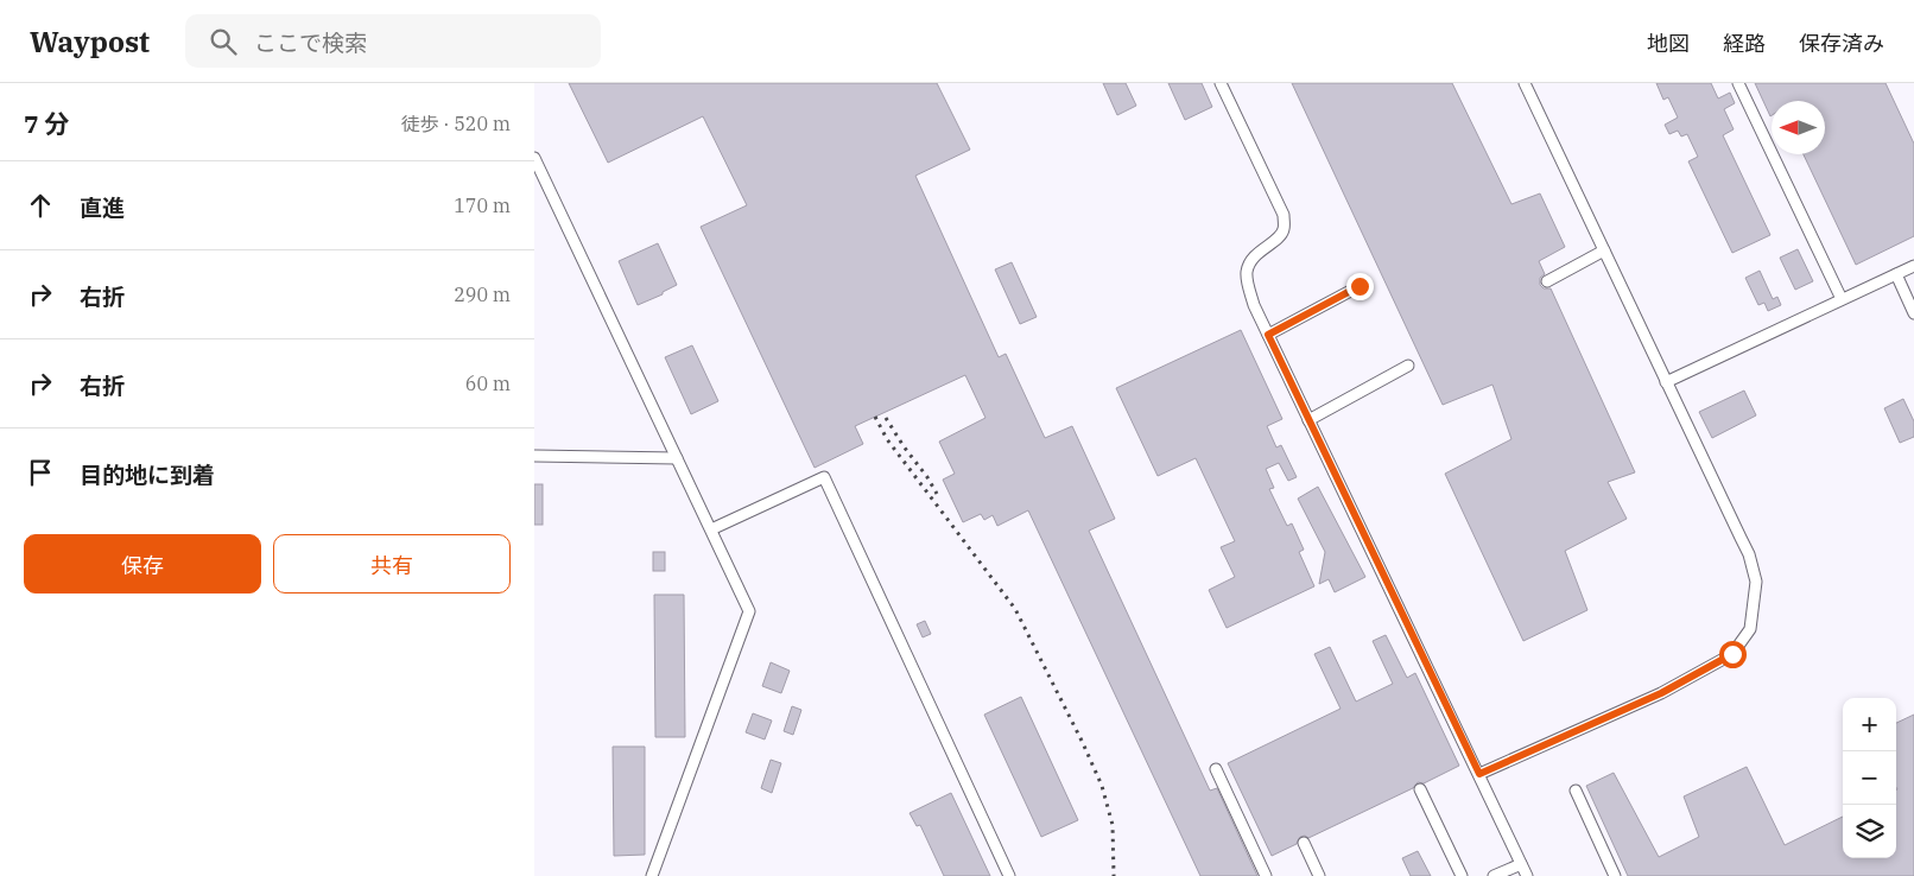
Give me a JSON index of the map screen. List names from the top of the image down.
{
  "north": "left",
  "page": {
    "header": "Waypost",
    "search": "ここで検索",
    "nav": ["地図", "経路", "保存済み"],
    "heading": ["7 分", "徒歩 · 520 m"],
    "list": [
      ["直進", "170 m"],
      ["右折", "290 m"],
      ["右折", "60 m"],
      "目的地に到着"
    ],
    "buttons": ["保存", "共有"],
    "map_buttons": ["+", "−"]
  }
}
